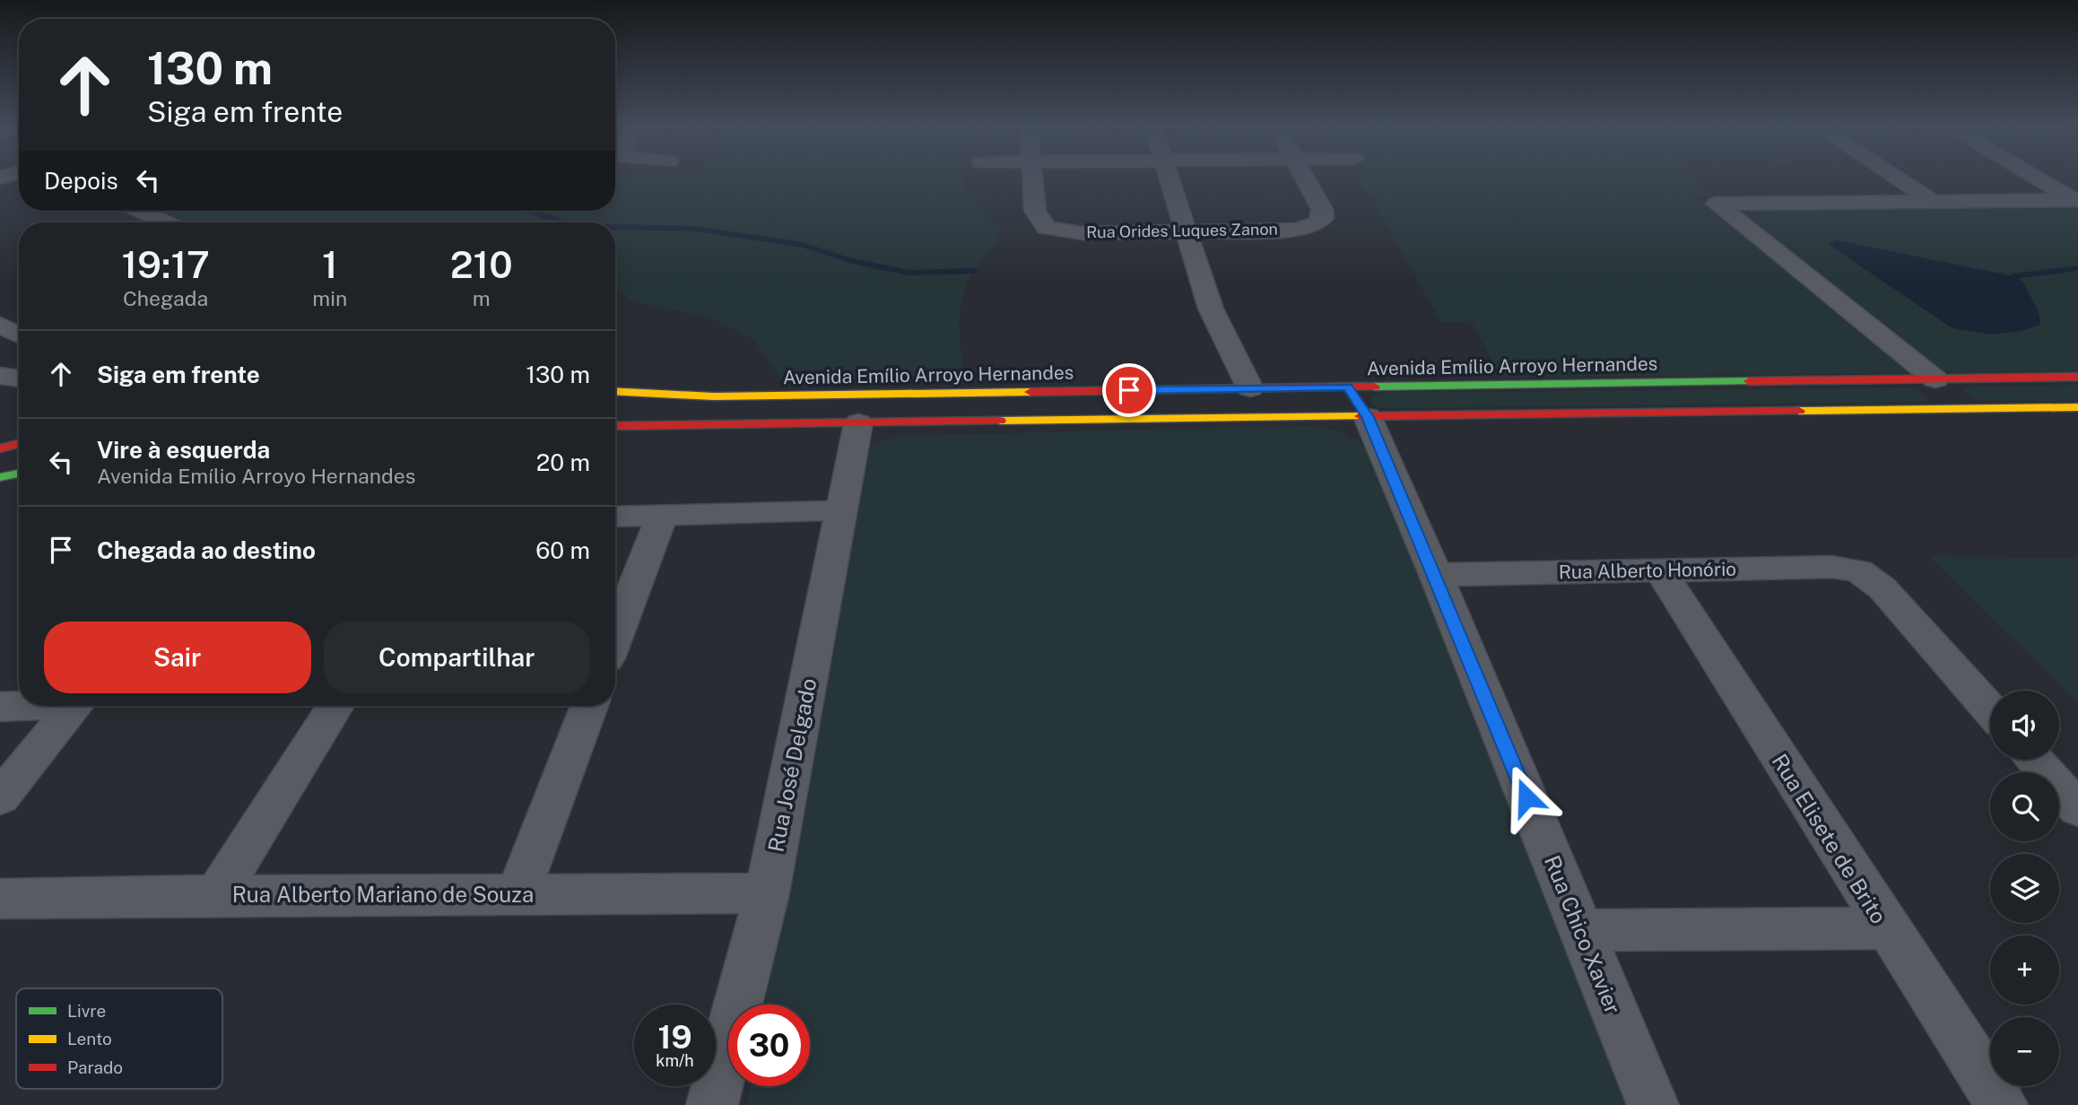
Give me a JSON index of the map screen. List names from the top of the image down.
{
  "streets": {
    "main road": ["Avenida Emílio Arroyo Hernandes"],
    "street": [
      "Rua Orides Luques Zanon",
      "Rua Alberto Honório",
      "Rua José Delgado",
      "Rua Elisete de Brito",
      "Rua Alberto Mariano de Souza",
      "Rua Chico Xavier"
    ]
  },
  "crossings": [
    ["Avenida Emílio Arroyo Hernandes", "Rua José Delgado"],
    ["Avenida Emílio Arroyo Hernandes", "Rua Chico Xavier"],
    ["Rua Alberto Honório", "Rua Elisete de Brito"],
    ["Rua Alberto Honório", "Rua Chico Xavier"],
    ["Rua José Delgado", "Rua Alberto Mariano de Souza"]
  ],
  "legend": ["Livre", "Lento", "Parado"],
  "page": {
    "turn": ["130 m", "Siga em frente"],
    "then": "Depois",
    "eta": [
      "19:17",
      "Chegada",
      "1",
      "min",
      "210",
      "m"
    ],
    "list": [
      {
        "name": "Siga em frente",
        "value": "130 m"
      },
      {
        "name": "Vire à esquerda",
        "note": "Avenida Emílio Arroyo Hernandes",
        "value": "20 m"
      },
      {
        "name": "Chegada ao destino",
        "value": "60 m"
      }
    ],
    "buttons": ["Sair", "Compartilhar"],
    "map_buttons": ["+", "−"],
    "speed": "19 km/h",
    "limit": "30"
  }
}
